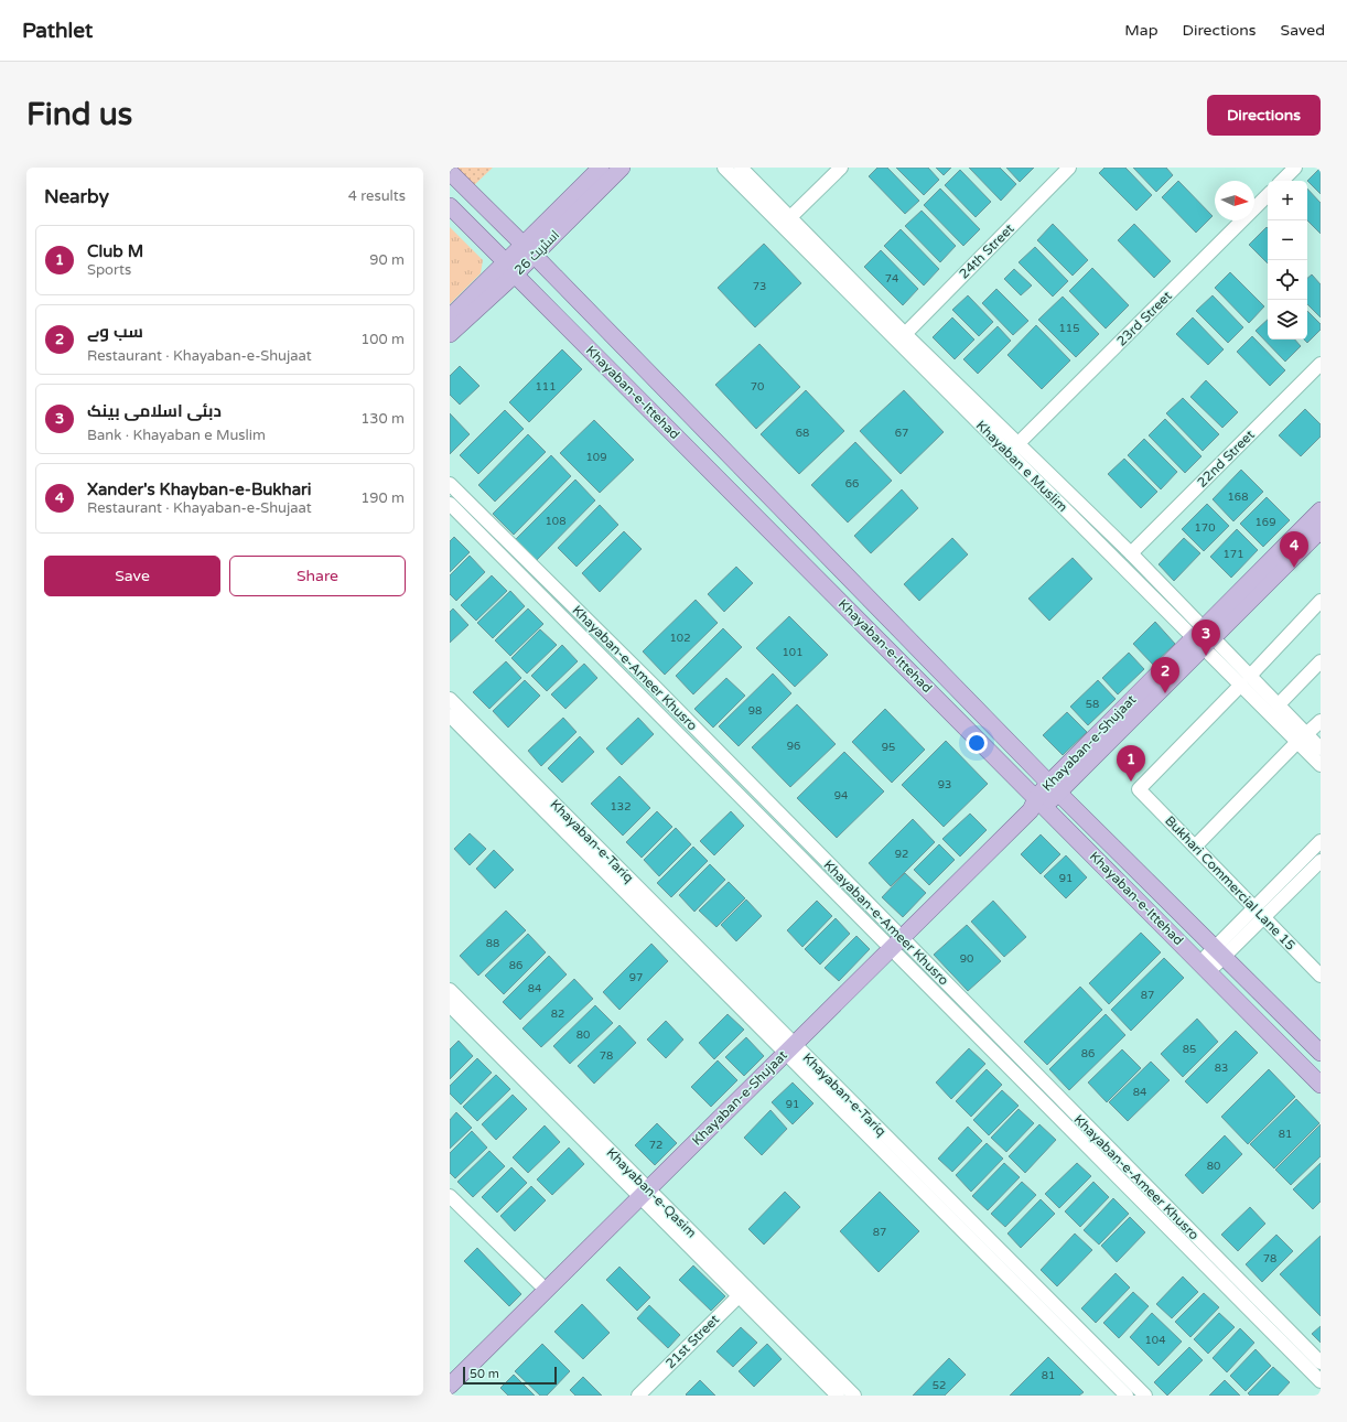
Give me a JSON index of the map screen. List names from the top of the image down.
{
  "streets": {
    "main road": ["اسٹریٹ 26", "Khayaban-e-Ittehad", "Khayaban-e-Shujaat"],
    "street": [
      "24th Street",
      "23rd Street",
      "22nd Street",
      "Khayaban e Muslim",
      "Khayaban-e-Ameer Khusro",
      "Khayaban-e-Tariq",
      "Bukhari Commercial Lane 15",
      "Khayaban-e-Qasim",
      "21st Street"
    ]
  },
  "crossings": [
    ["24th Street", "Khayaban e Muslim"],
    ["اسٹریٹ 26", "Khayaban-e-Ittehad"],
    ["23rd Street", "Khayaban e Muslim"],
    ["Khayaban-e-Ittehad", "Khayaban-e-Shujaat"],
    ["22nd Street", "Khayaban e Muslim"],
    ["Khayaban e Muslim", "Khayaban-e-Shujaat"],
    ["Khayaban e Muslim", "Bukhari Commercial Lane 15"],
    ["Khayaban-e-Ameer Khusro", "Khayaban-e-Shujaat"],
    ["Khayaban-e-Shujaat", "Khayaban-e-Tariq"],
    ["Khayaban-e-Shujaat", "Khayaban-e-Qasim"],
    ["Khayaban-e-Qasim", "21st Street"]
  ],
  "house_numbers": [
    "74",
    "73",
    "115",
    "111",
    "70",
    "68",
    "67",
    "109",
    "66",
    "168",
    "108",
    "169",
    "170",
    "171",
    "102",
    "101",
    "58",
    "98",
    "96",
    "95",
    "93",
    "94",
    "132",
    "92",
    "91",
    "88",
    "90",
    "86",
    "97",
    "84",
    "87",
    "82",
    "80",
    "85",
    "86",
    "78",
    "83",
    "84",
    "91",
    "81",
    "72",
    "80",
    "87",
    "78",
    "104",
    "81",
    "52"
  ],
  "scale_bar": "50 m",
  "north": "right",
  "page": {
    "header": "Pathlet",
    "nav": ["Map", "Directions", "Saved"],
    "buttons": [
      "Directions",
      ["Save", "Share"]
    ],
    "title": "Find us",
    "heading": ["Nearby", "4 results"],
    "map_buttons": ["+", "−"],
    "list": [
      {
        "mark": "1",
        "name": "Club M",
        "note": "Sports",
        "value": "90 m"
      },
      {
        "mark": "2",
        "name": "سب وے",
        "note": "Restaurant · Khayaban-e-Shujaat",
        "value": "100 m"
      },
      {
        "mark": "3",
        "name": "دبئی اسلامی بینک",
        "note": "Bank · Khayaban e Muslim",
        "value": "130 m"
      },
      {
        "mark": "4",
        "name": "Xander's Khayban-e-Bukhari",
        "note": "Restaurant · Khayaban-e-Shujaat",
        "value": "190 m"
      }
    ],
    "pins": [
      "4",
      "3",
      "2",
      "1"
    ],
    "scale": "50 m"
  }
}
